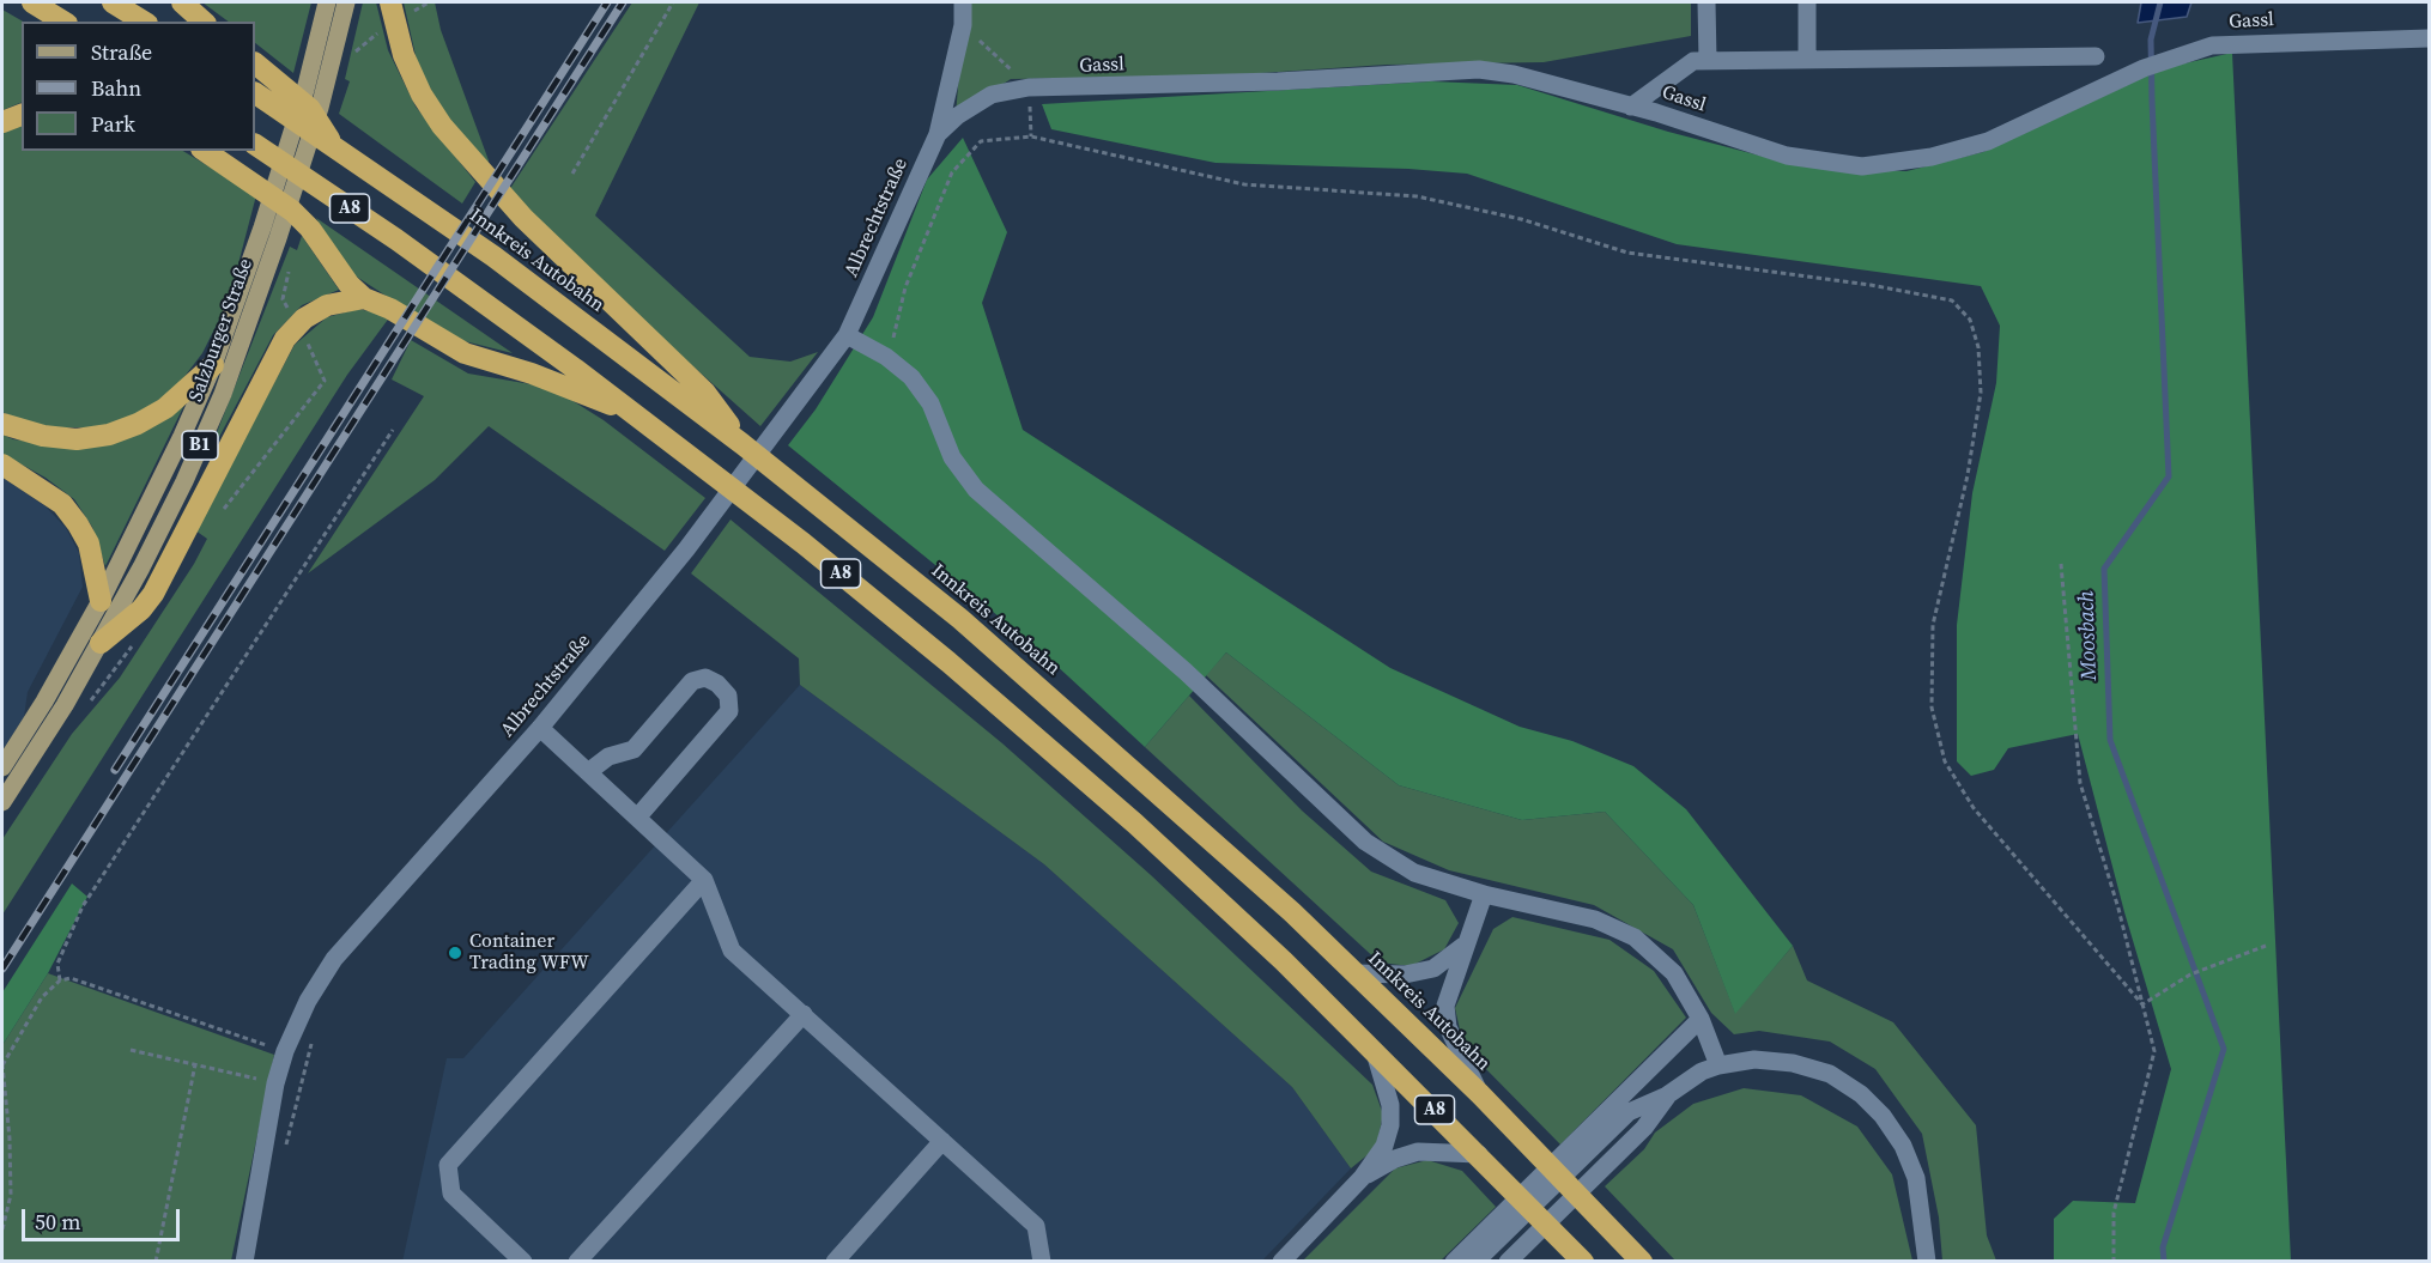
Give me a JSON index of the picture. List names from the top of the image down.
{
  "streets": {
    "highway": ["A8", "Innkreis Autobahn"],
    "main road": ["Salzburger Straße", "B1"],
    "street": ["Gassl", "Albrechtstraße"]
  },
  "crossings": [
    ["Gassl", "Albrechtstraße"]
  ],
  "water": ["Moosbach"],
  "places": ["Container Trading WFW"],
  "legend": ["Straße", "Bahn", "Park"],
  "scale_bar": "50 m"
}
